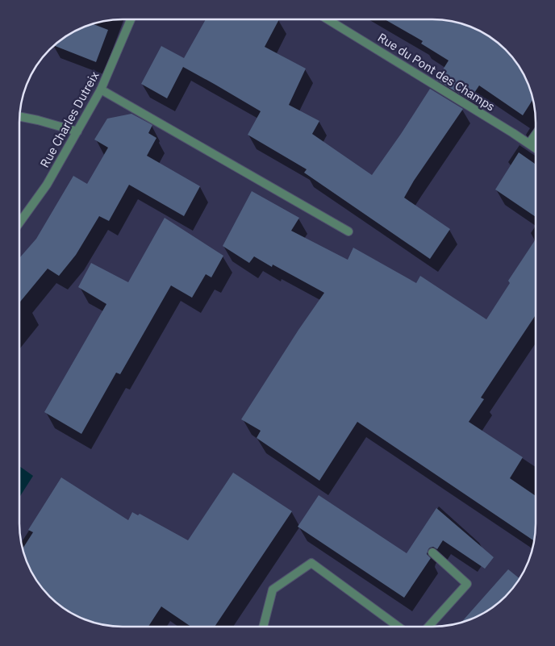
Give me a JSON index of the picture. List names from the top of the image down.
{
  "streets": {
    "street": ["Rue du Pont des Champs", "Rue Charles Dutreix"]
  }
}
